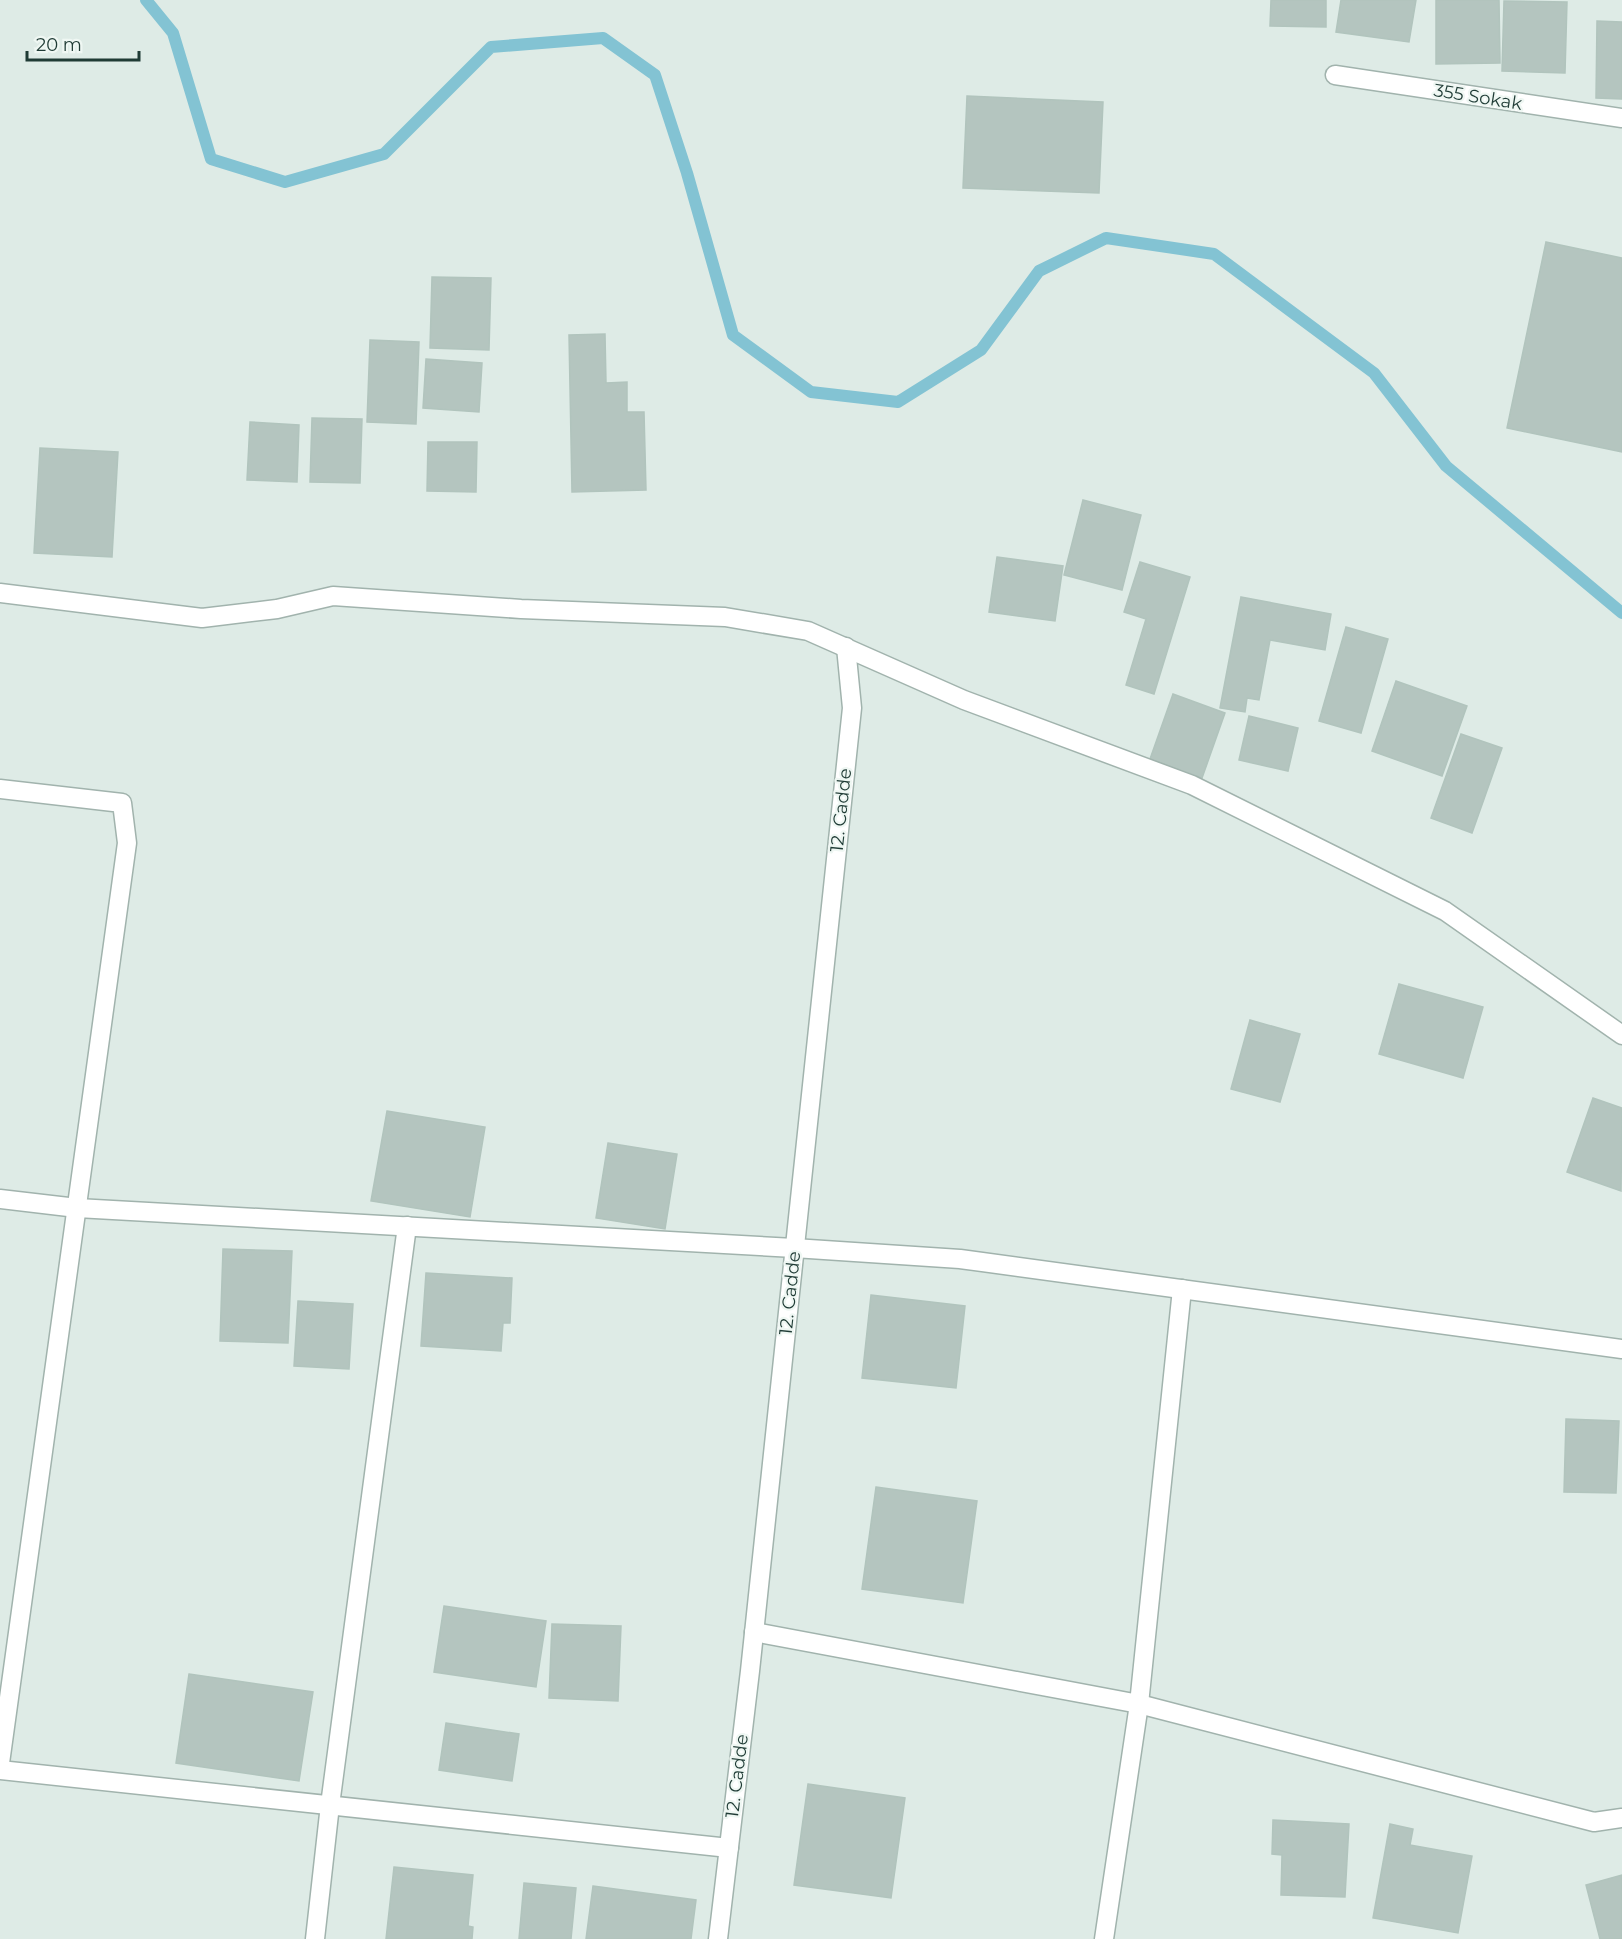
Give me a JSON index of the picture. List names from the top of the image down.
{
  "streets": {
    "street": ["355 Sokak", "12. Cadde"]
  },
  "scale_bar": "20 m"
}
